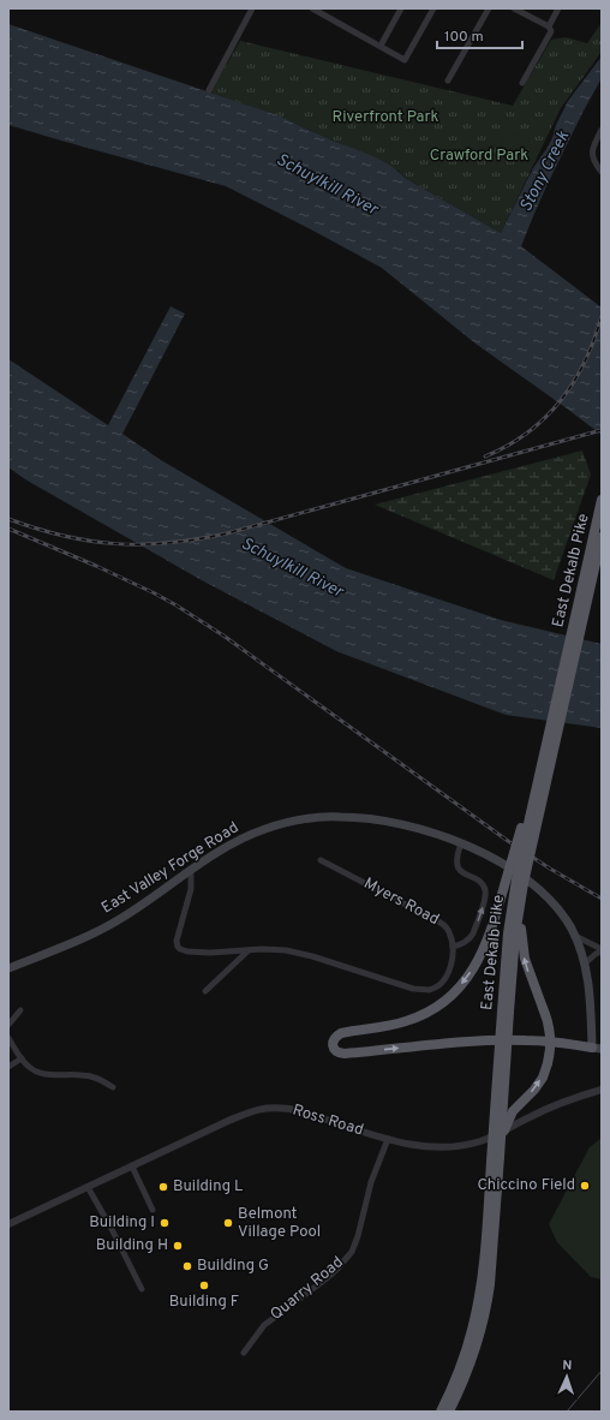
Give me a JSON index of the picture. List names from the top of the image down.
{
  "streets": {
    "highway": ["East Dekalb Pike"],
    "main road": ["East Valley Forge Road"],
    "street": ["Myers Road", "Ross Road", "Quarry Road"]
  },
  "crossings": [
    ["Ross Road", "Quarry Road"]
  ],
  "water": ["Stony Creek", "Schuylkill River"],
  "parks": ["Riverfront Park", "Crawford Park"],
  "places": [
    "Chiccino Field",
    "Building L",
    "Building I",
    "Belmont Village Pool",
    "Building H",
    "Building G",
    "Building F"
  ],
  "scale_bar": "100 m",
  "north": "top"
}
